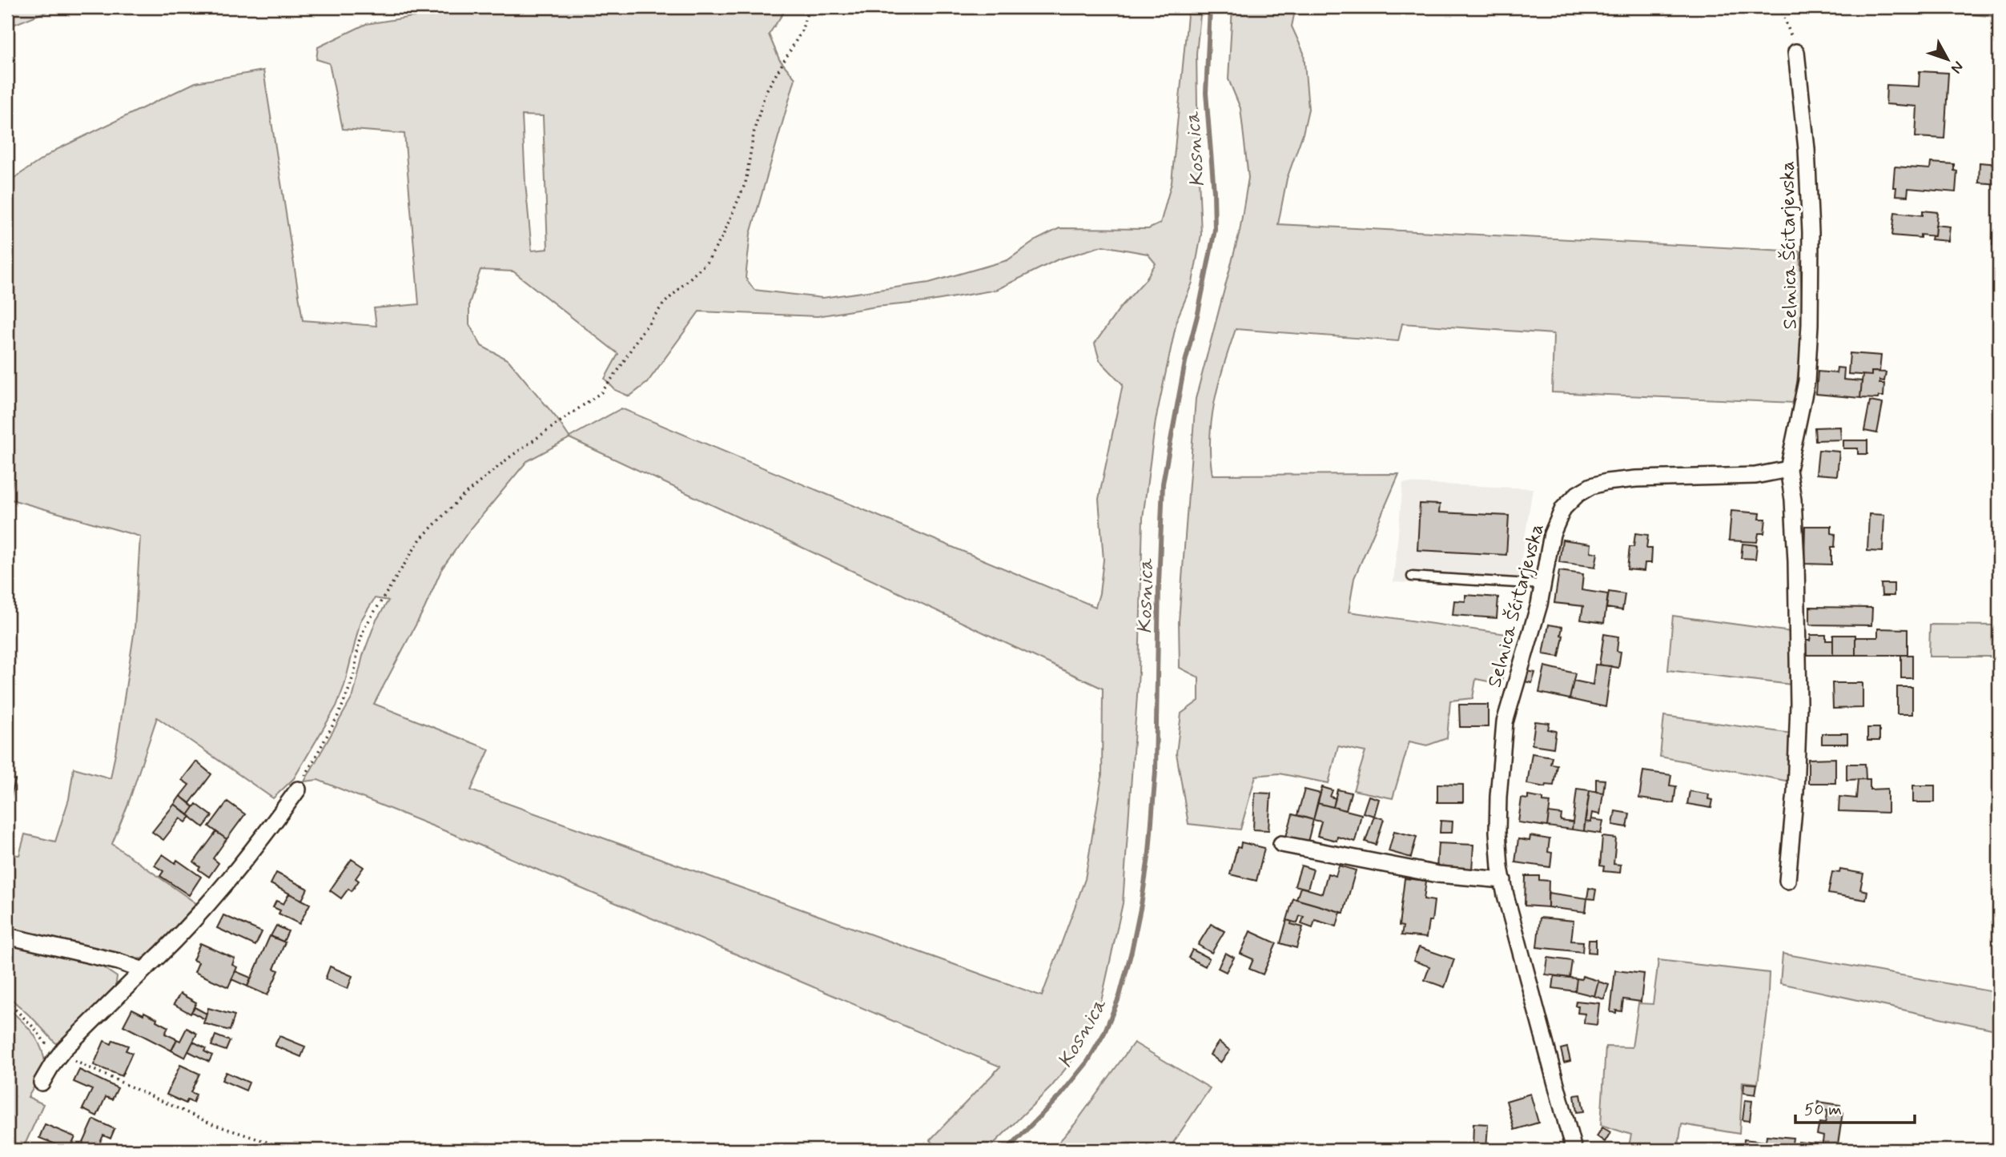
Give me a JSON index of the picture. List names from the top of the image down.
{
  "streets": {
    "street": ["Selnica Šćitarjevska"]
  },
  "water": ["Kosnica"],
  "scale_bar": "50 m",
  "north": "bottom right"
}
